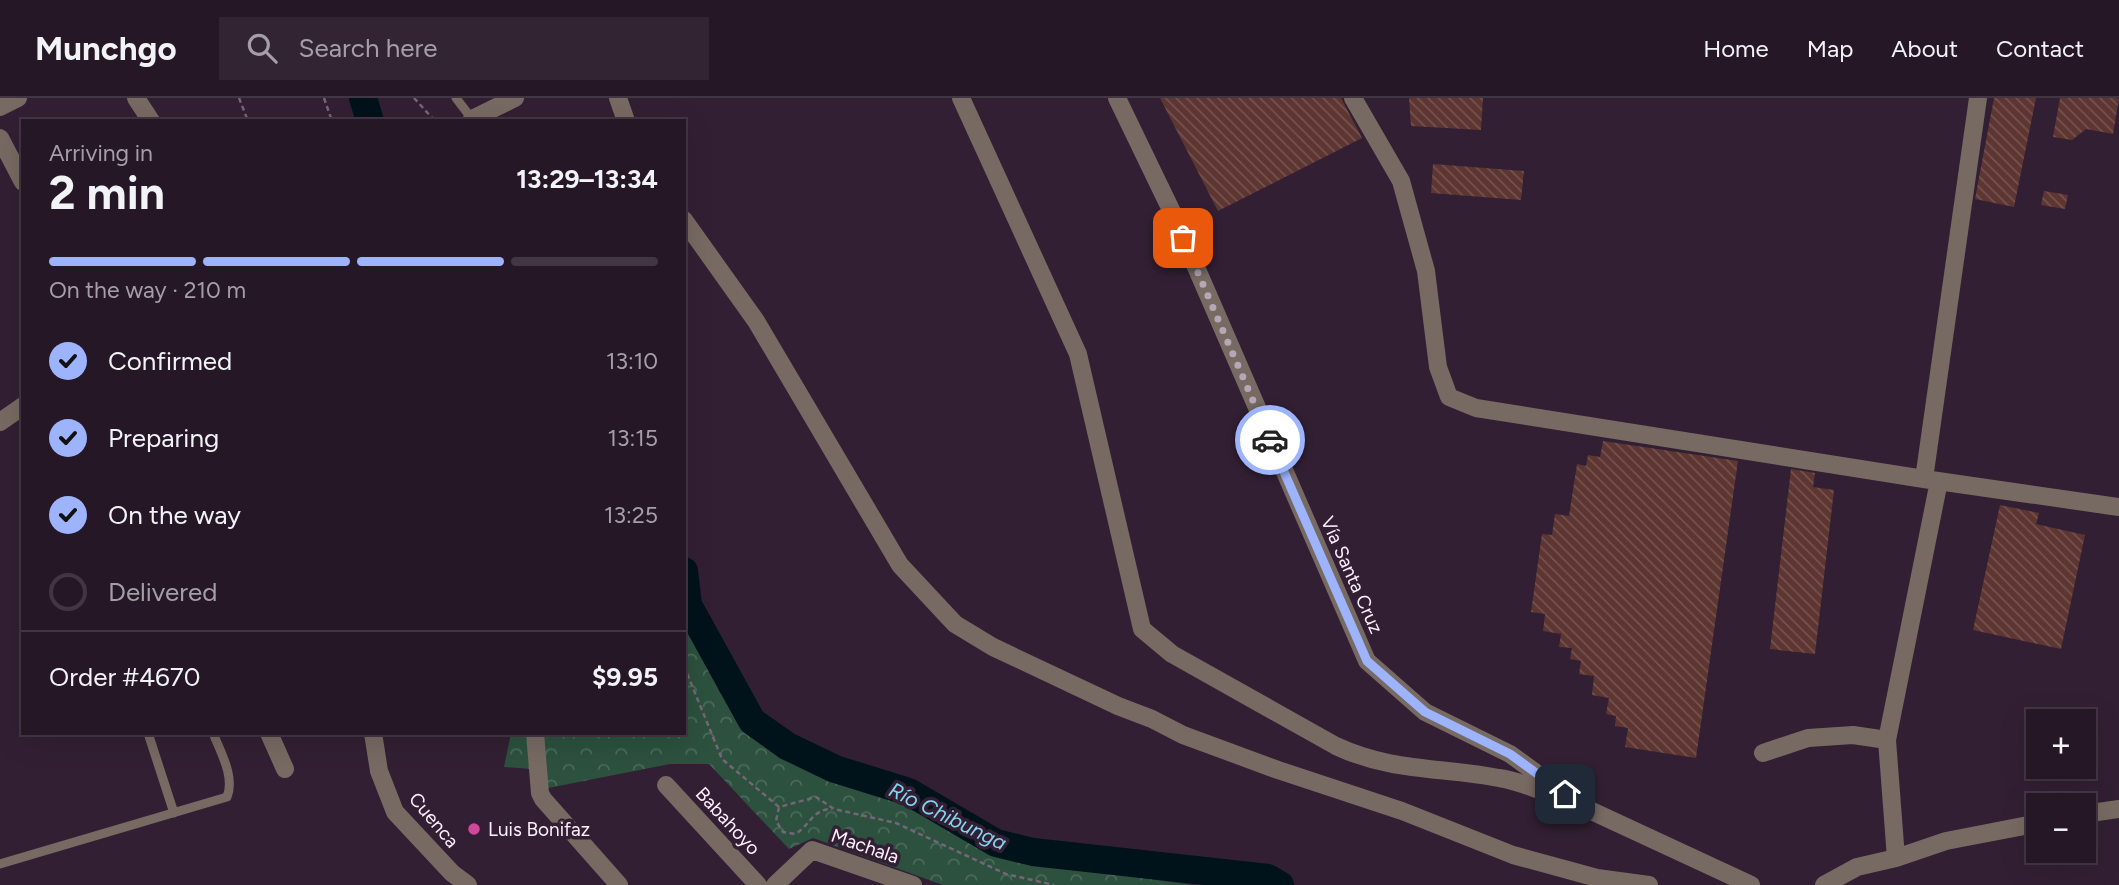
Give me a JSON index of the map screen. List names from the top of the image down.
{
  "streets": {
    "street": [
      "Vía Santa Cruz",
      "Cuenca",
      "Babahoyo",
      "Machala"
    ]
  },
  "water": ["Río Chibunga"],
  "places": ["Luis Bonifaz"],
  "page": {
    "header": "Munchgo",
    "search": "Search here",
    "nav": [
      "Home",
      "Map",
      "About",
      "Contact"
    ],
    "heading": ["2 min", "Arriving in", "13:29–13:34"],
    "panel": ["Order #4670", "$9.95"],
    "bar": "On the way · 210 m",
    "list": [
      ["Confirmed", "13:10"],
      ["Preparing", "13:15"],
      ["On the way", "13:25"],
      "Delivered"
    ],
    "map_buttons": ["+", "−"]
  }
}
